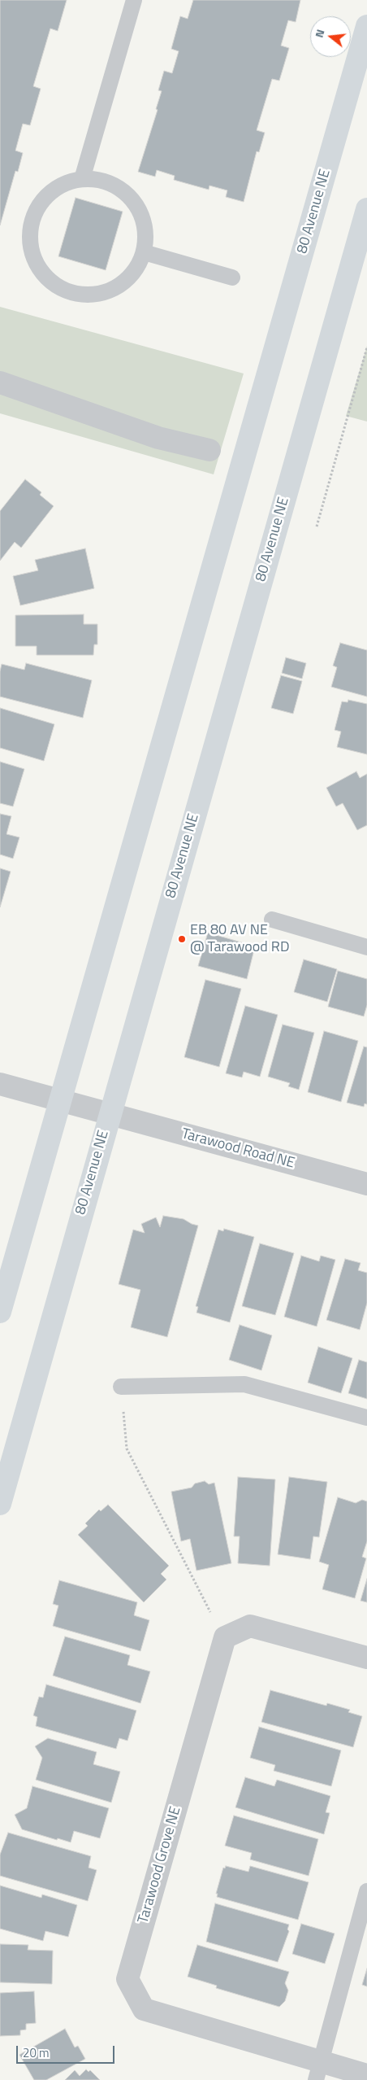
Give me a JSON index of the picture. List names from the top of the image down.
{
  "streets": {
    "street": ["80 Avenue NE", "Tarawood Road NE", "Tarawood Grove NE"]
  },
  "crossings": [
    ["80 Avenue NE", "Tarawood Road NE"]
  ],
  "places": ["EB 80 AV NE @ Tarawood RD"],
  "scale_bar": "20 m",
  "north": "left"
}
